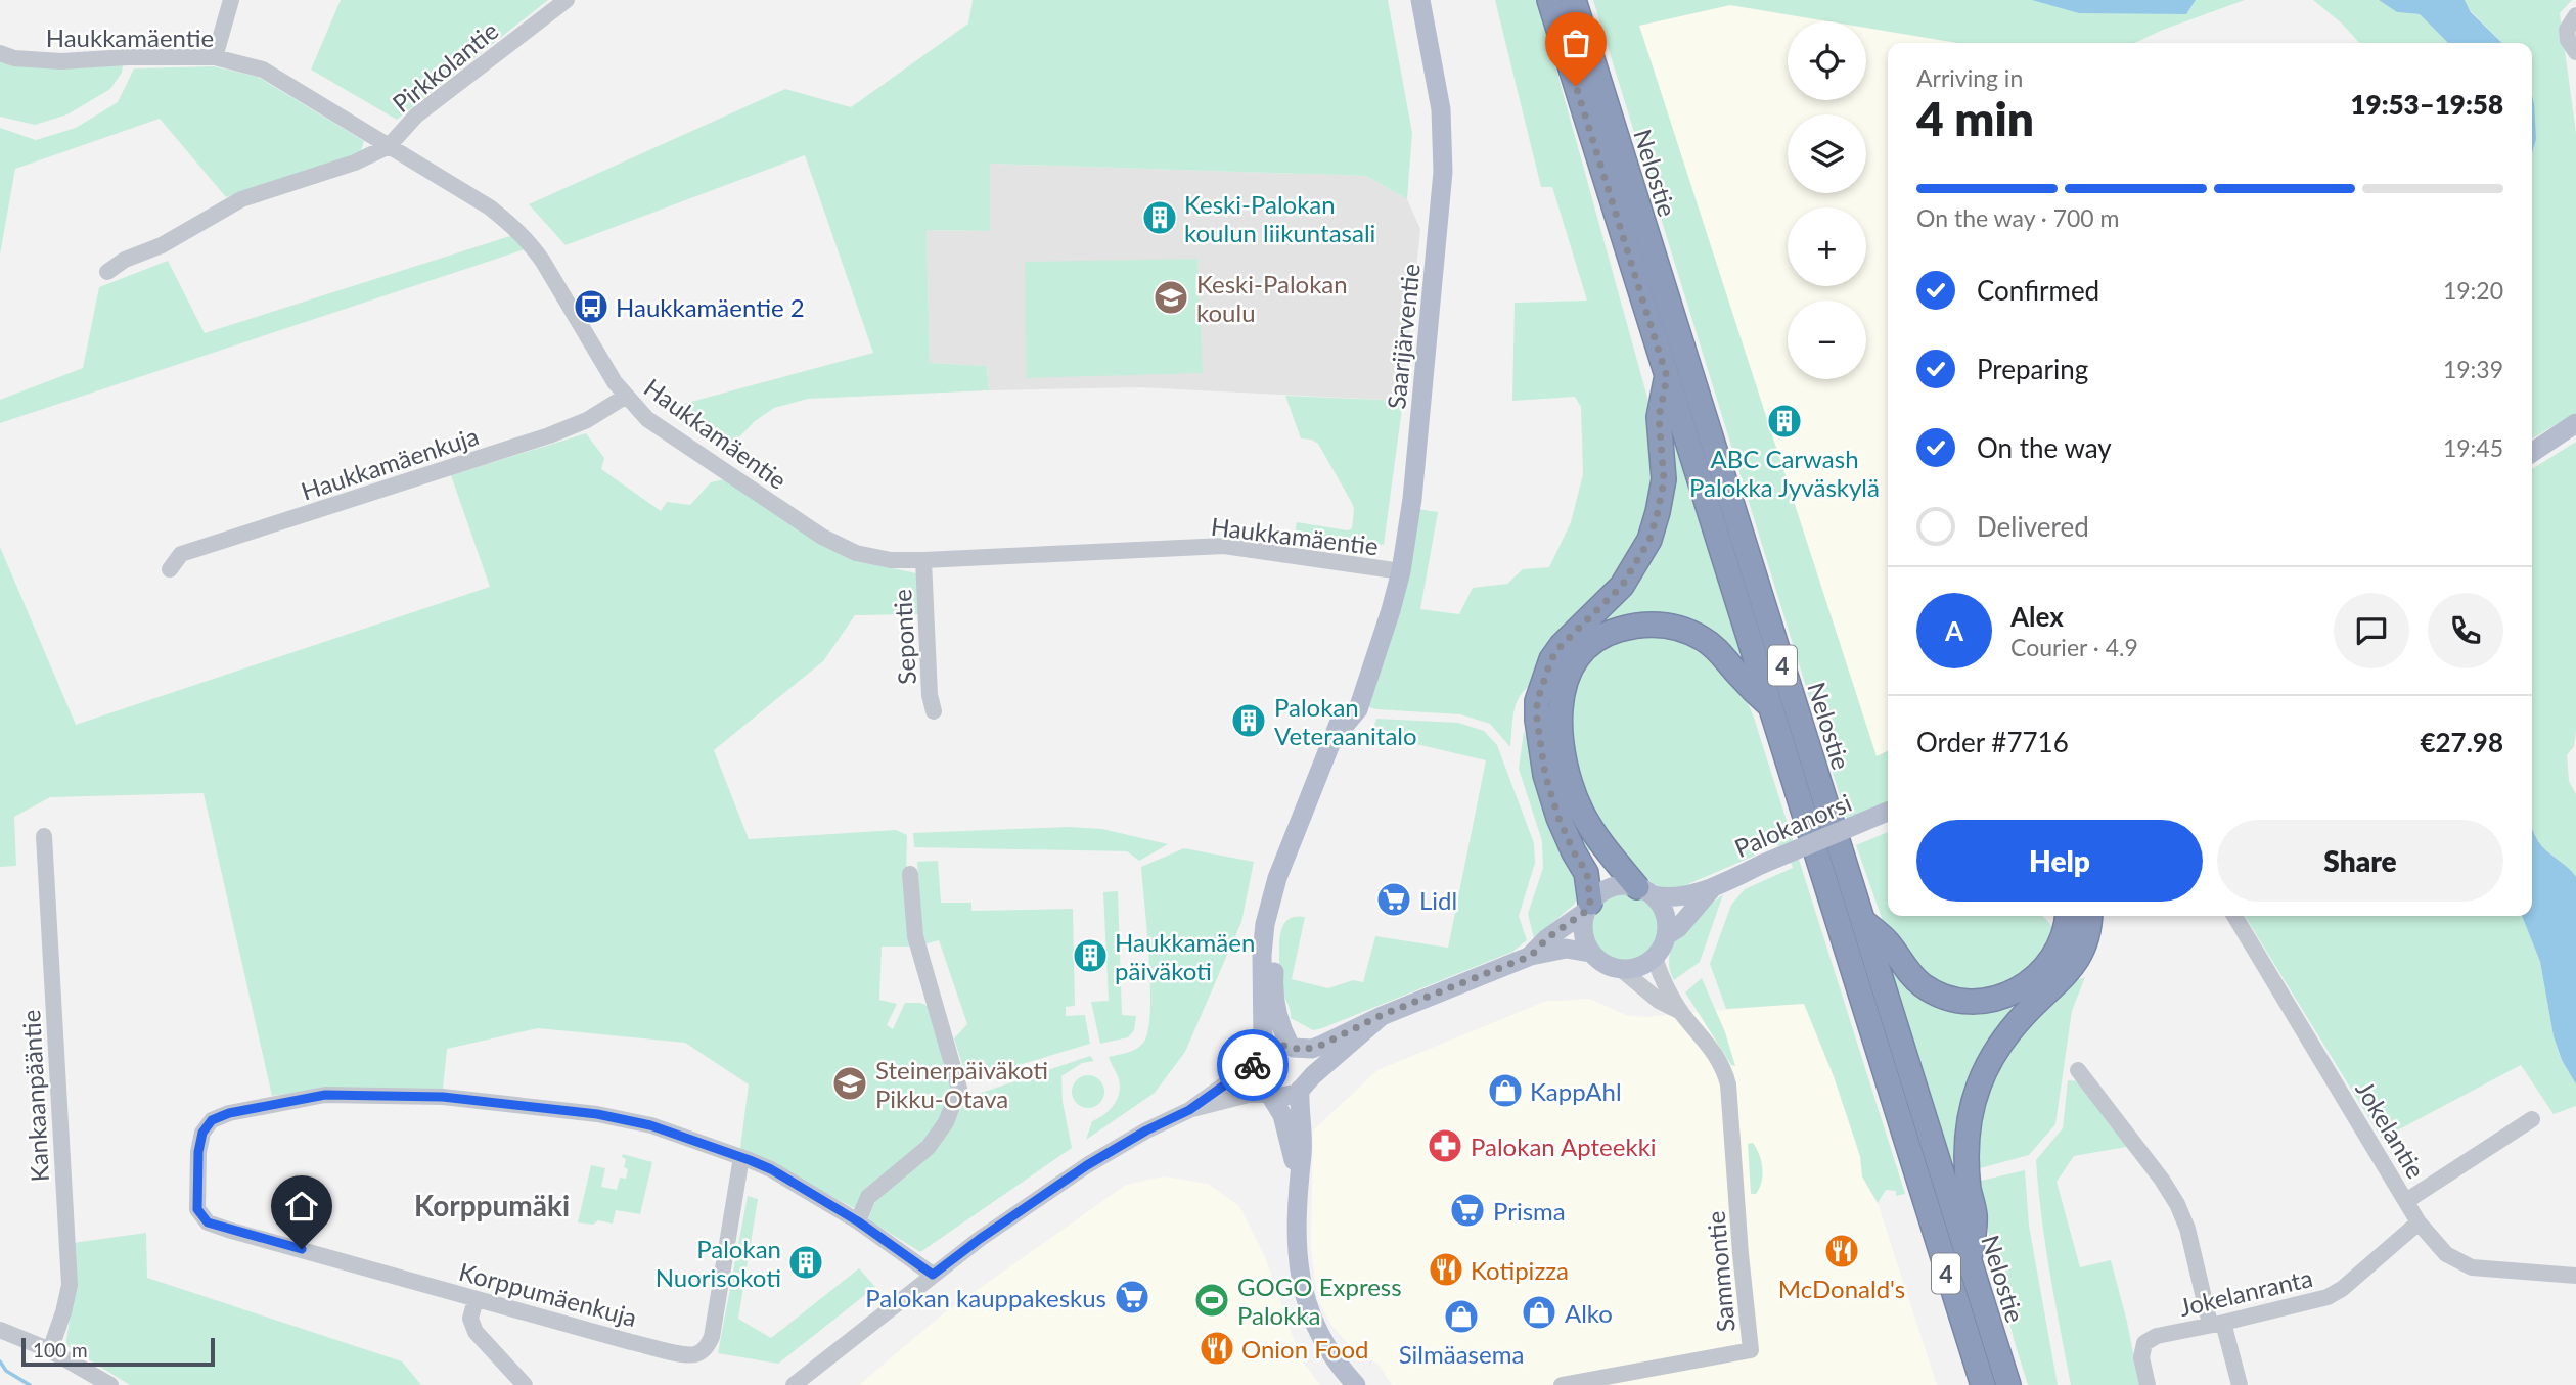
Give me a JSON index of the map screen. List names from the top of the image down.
{
  "streets": {
    "highway": ["Nelostie", "4"],
    "main road": ["Saarijärventie", "Palokanorsi"],
    "street": [
      "Haukkamäentie",
      "Pirkkolantie",
      "Haukkamäenkuja",
      "Sepontie",
      "Kankaanpääntie",
      "Jokelantie",
      "Sammontie",
      "Jokelanranta",
      "Korppumäenkuja"
    ]
  },
  "crossings": [
    ["Haukkamäentie", "Pirkkolantie"],
    ["Haukkamäentie", "Saarijärventie"],
    ["Haukkamäentie", "Haukkamäenkuja"],
    ["Haukkamäentie", "Sepontie"],
    ["Palokanorsi", "Sammontie"],
    ["Jokelantie", "Jokelanranta"]
  ],
  "districts": ["Korppumäki"],
  "places": {
    "building": [
      "Keski-Palokan koulun liikuntasali",
      "ABC Carwash Palokka Jyväskylä",
      "Palokan Veteraanitalo",
      "Haukkamäen päiväkoti",
      "Palokan Nuorisokoti"
    ],
    "school or university": ["Keski-Palokan koulu", "Steinerpäiväkoti Pikku-Otava"],
    "bus stop": ["Haukkamäentie 2"],
    "supermarket": ["Lidl", "Prisma", "Palokan kauppakeskus"],
    "shop": ["KappAhl", "Alko", "Silmäasema"],
    "pharmacy": ["Palokan Apteekki"],
    "restaurant": ["McDonald's", "Kotipizza", "Onion Food"],
    "sports": ["GOGO Express Palokka"]
  },
  "scale_bar": "100 m",
  "page": {
    "map_buttons": ["+", "−"],
    "heading": ["4 min", "Arriving in", "19:53–19:58"],
    "panel": [
      "Alex",
      "Courier · 4.9",
      "Order #7716",
      "€27.98"
    ],
    "bar": "On the way · 700 m",
    "list": [
      ["Confirmed", "19:20"],
      ["Preparing", "19:39"],
      ["On the way", "19:45"],
      "Delivered"
    ],
    "round": "A",
    "buttons": ["Help", "Share"],
    "scale": "100 m"
  }
}
